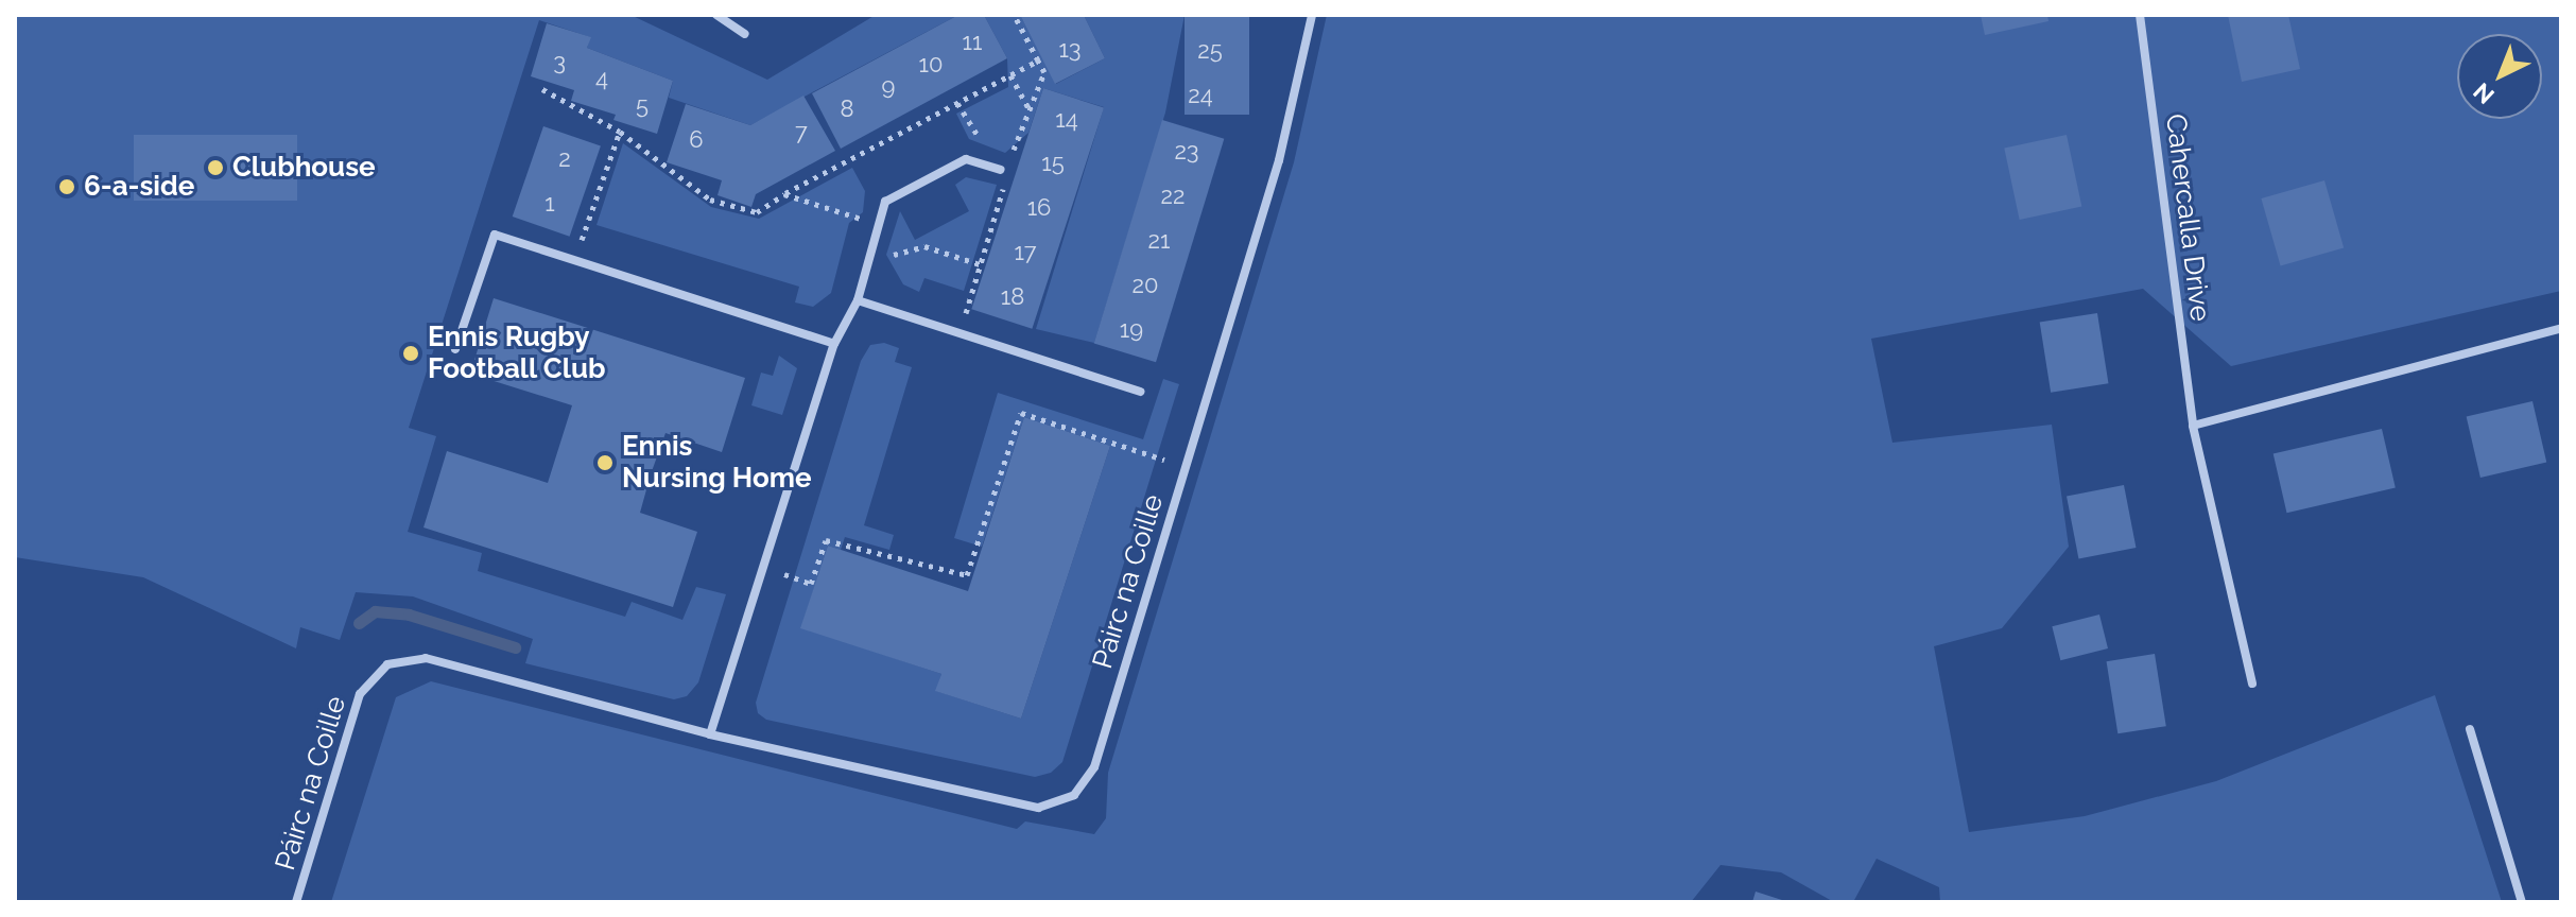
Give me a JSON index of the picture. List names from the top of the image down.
{
  "streets": {
    "street": ["Cahercalla Drive", "Páirc na Coille"]
  },
  "places": [
    "Clubhouse",
    "6-a-side",
    "Ennis Rugby Football Club",
    "Ennis Nursing Home"
  ],
  "house_numbers": [
    "11",
    "13",
    "25",
    "3",
    "10",
    "4",
    "9",
    "24",
    "5",
    "8",
    "14",
    "7",
    "6",
    "23",
    "2",
    "15",
    "22",
    "1",
    "16",
    "21",
    "17",
    "20",
    "18",
    "19"
  ],
  "north": "bottom left"
}
